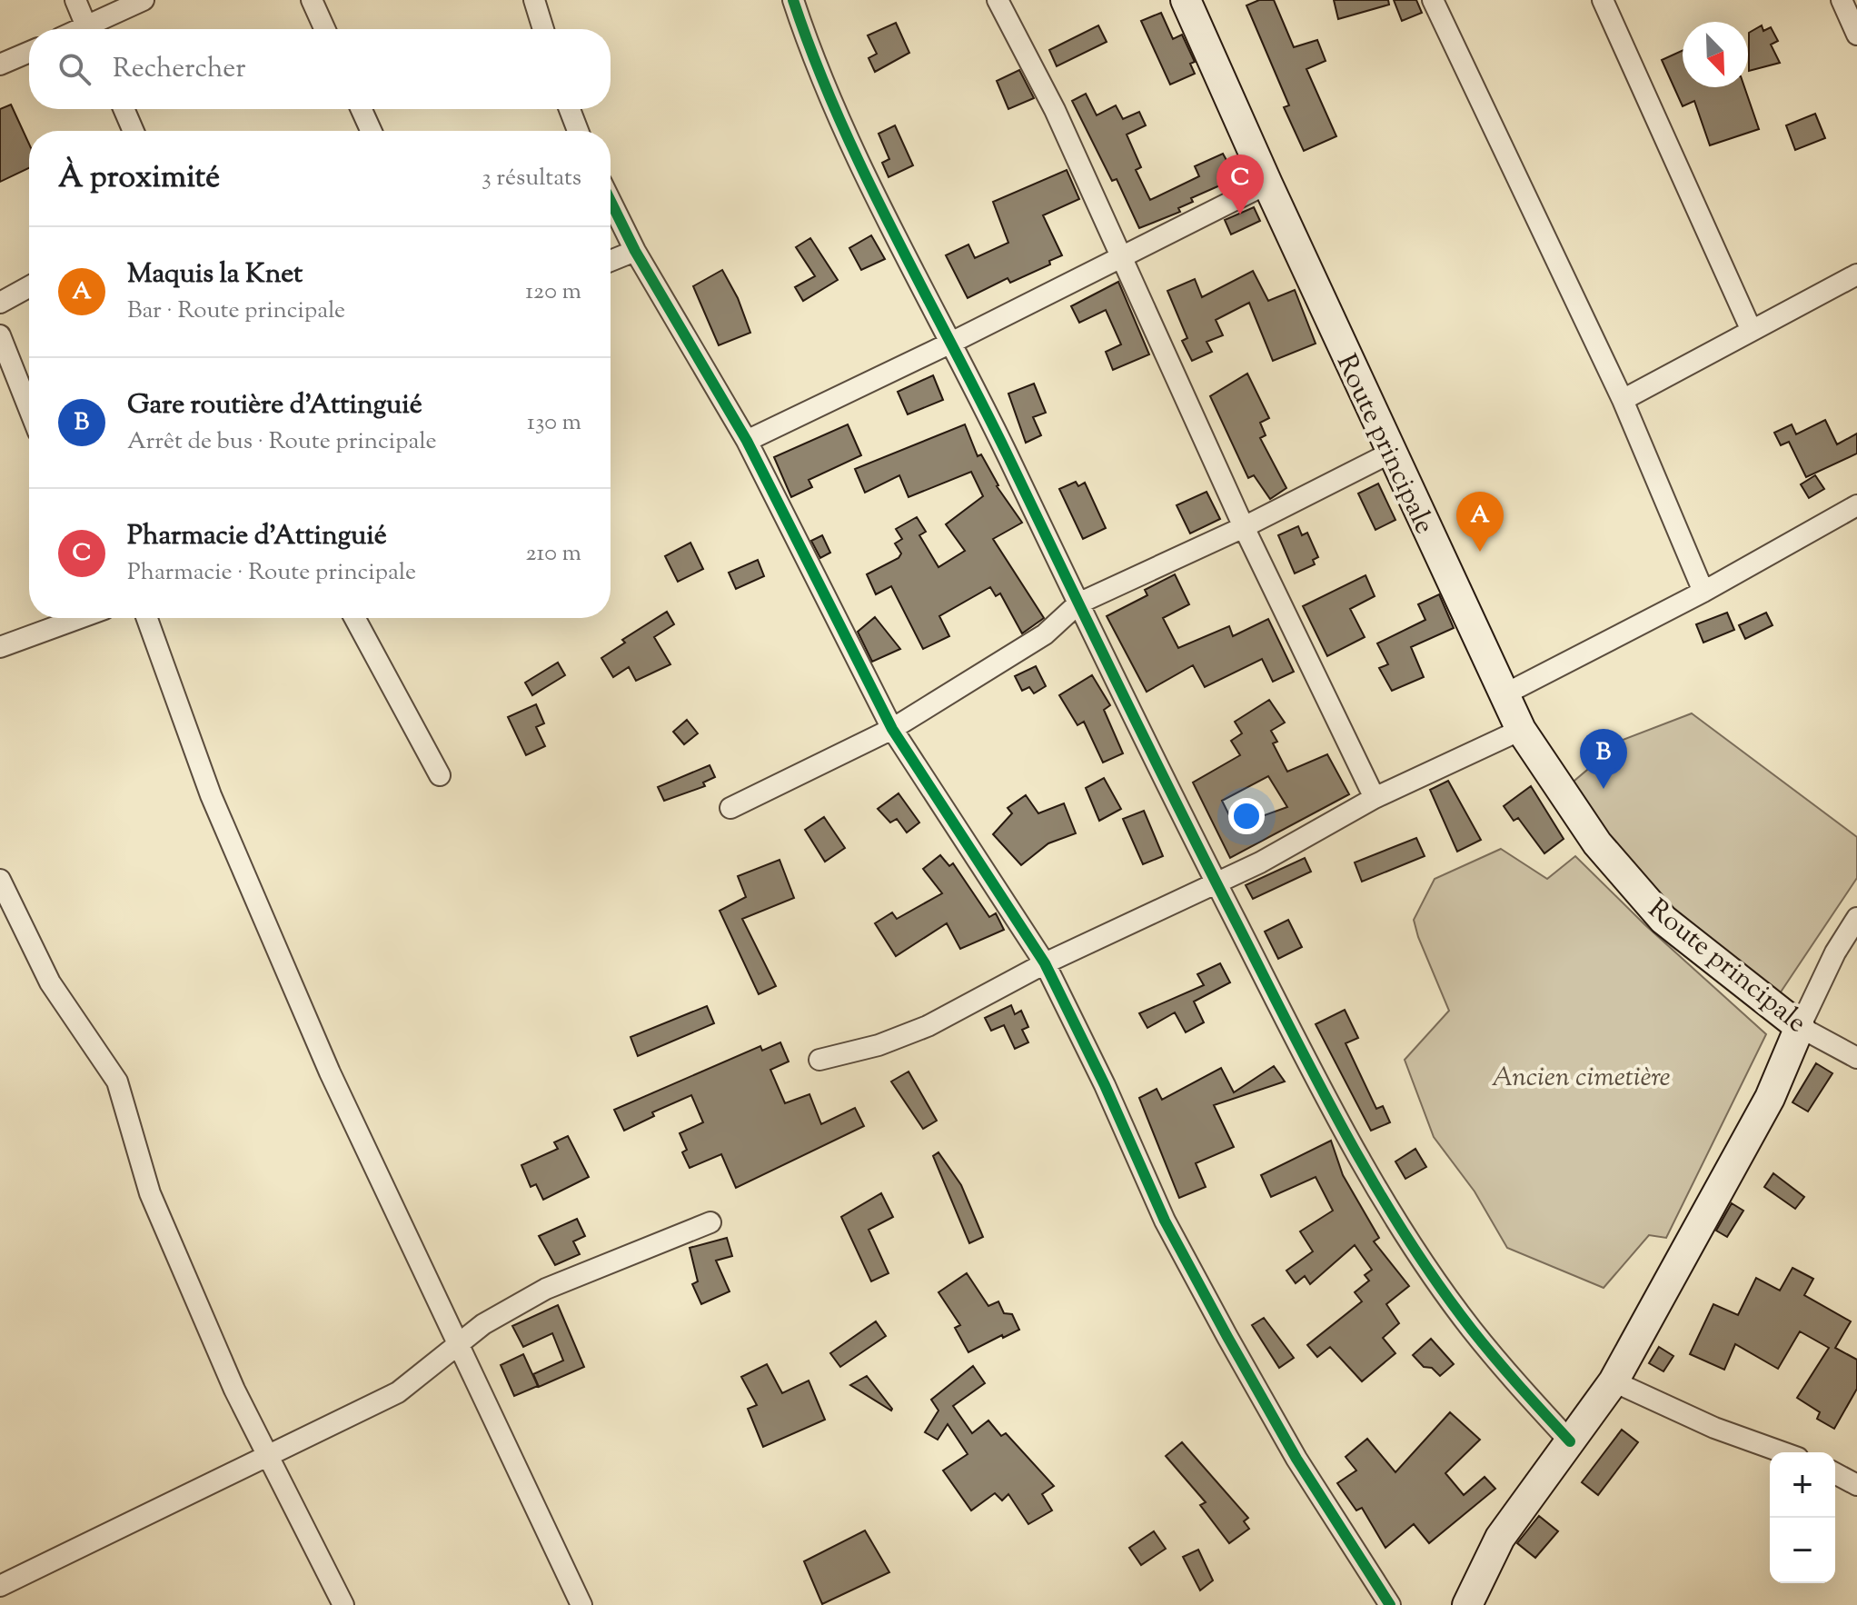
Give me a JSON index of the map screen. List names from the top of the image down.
{
  "streets": {
    "street": ["Route principale"]
  },
  "parks": ["Ancien cimetière"],
  "north": "bottom right",
  "page": {
    "search": "Rechercher",
    "heading": ["À proximité", "3 résultats"],
    "pins": ["C", "A", "B"],
    "list": [
      {
        "mark": "A",
        "name": "Maquis la Knet",
        "note": "Bar · Route principale",
        "value": "120 m"
      },
      {
        "mark": "B",
        "name": "Gare routière d'Attinguié",
        "note": "Arrêt de bus · Route principale",
        "value": "130 m"
      },
      {
        "mark": "C",
        "name": "Pharmacie d'Attinguié",
        "note": "Pharmacie · Route principale",
        "value": "210 m"
      }
    ],
    "map_buttons": ["+", "−"]
  }
}
